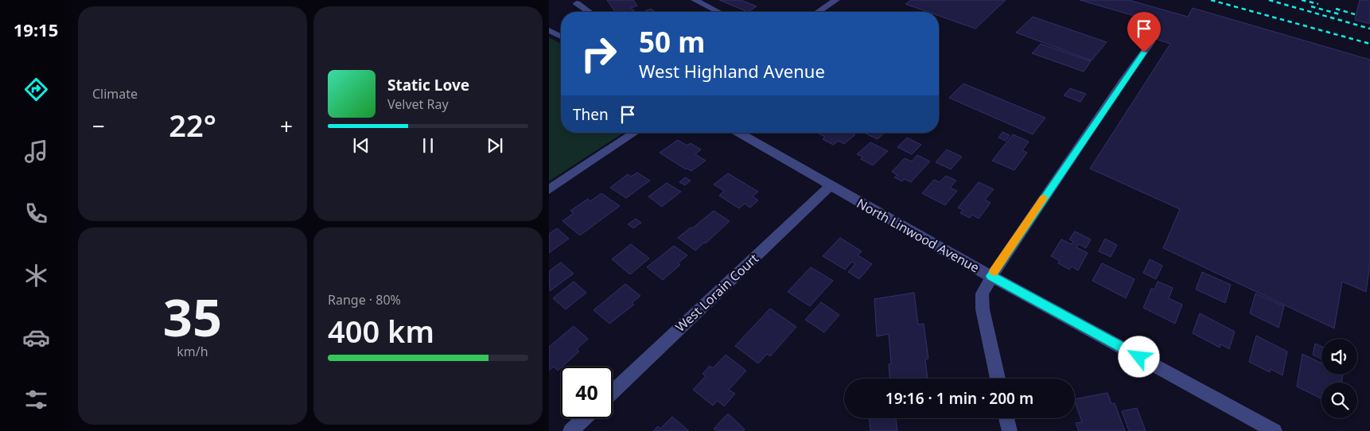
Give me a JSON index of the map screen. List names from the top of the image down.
{
  "streets": {
    "street": ["North Linwood Avenue", "West Lorain Court"]
  },
  "crossings": [
    ["North Linwood Avenue", "West Lorain Court"]
  ],
  "page": {
    "tabs": "19:15",
    "tile": [
      "Climate",
      ["35", "km/h"],
      ["Range · 80%", "400 km"]
    ],
    "turn": ["50 m", "West Highland Avenue"],
    "song": ["Static Love", "Velvet Ray"],
    "then": "Then",
    "heat": ["−", "22°", "+"],
    "limit": "40",
    "trip": "19:16 · 1 min · 200 m"
  }
}
